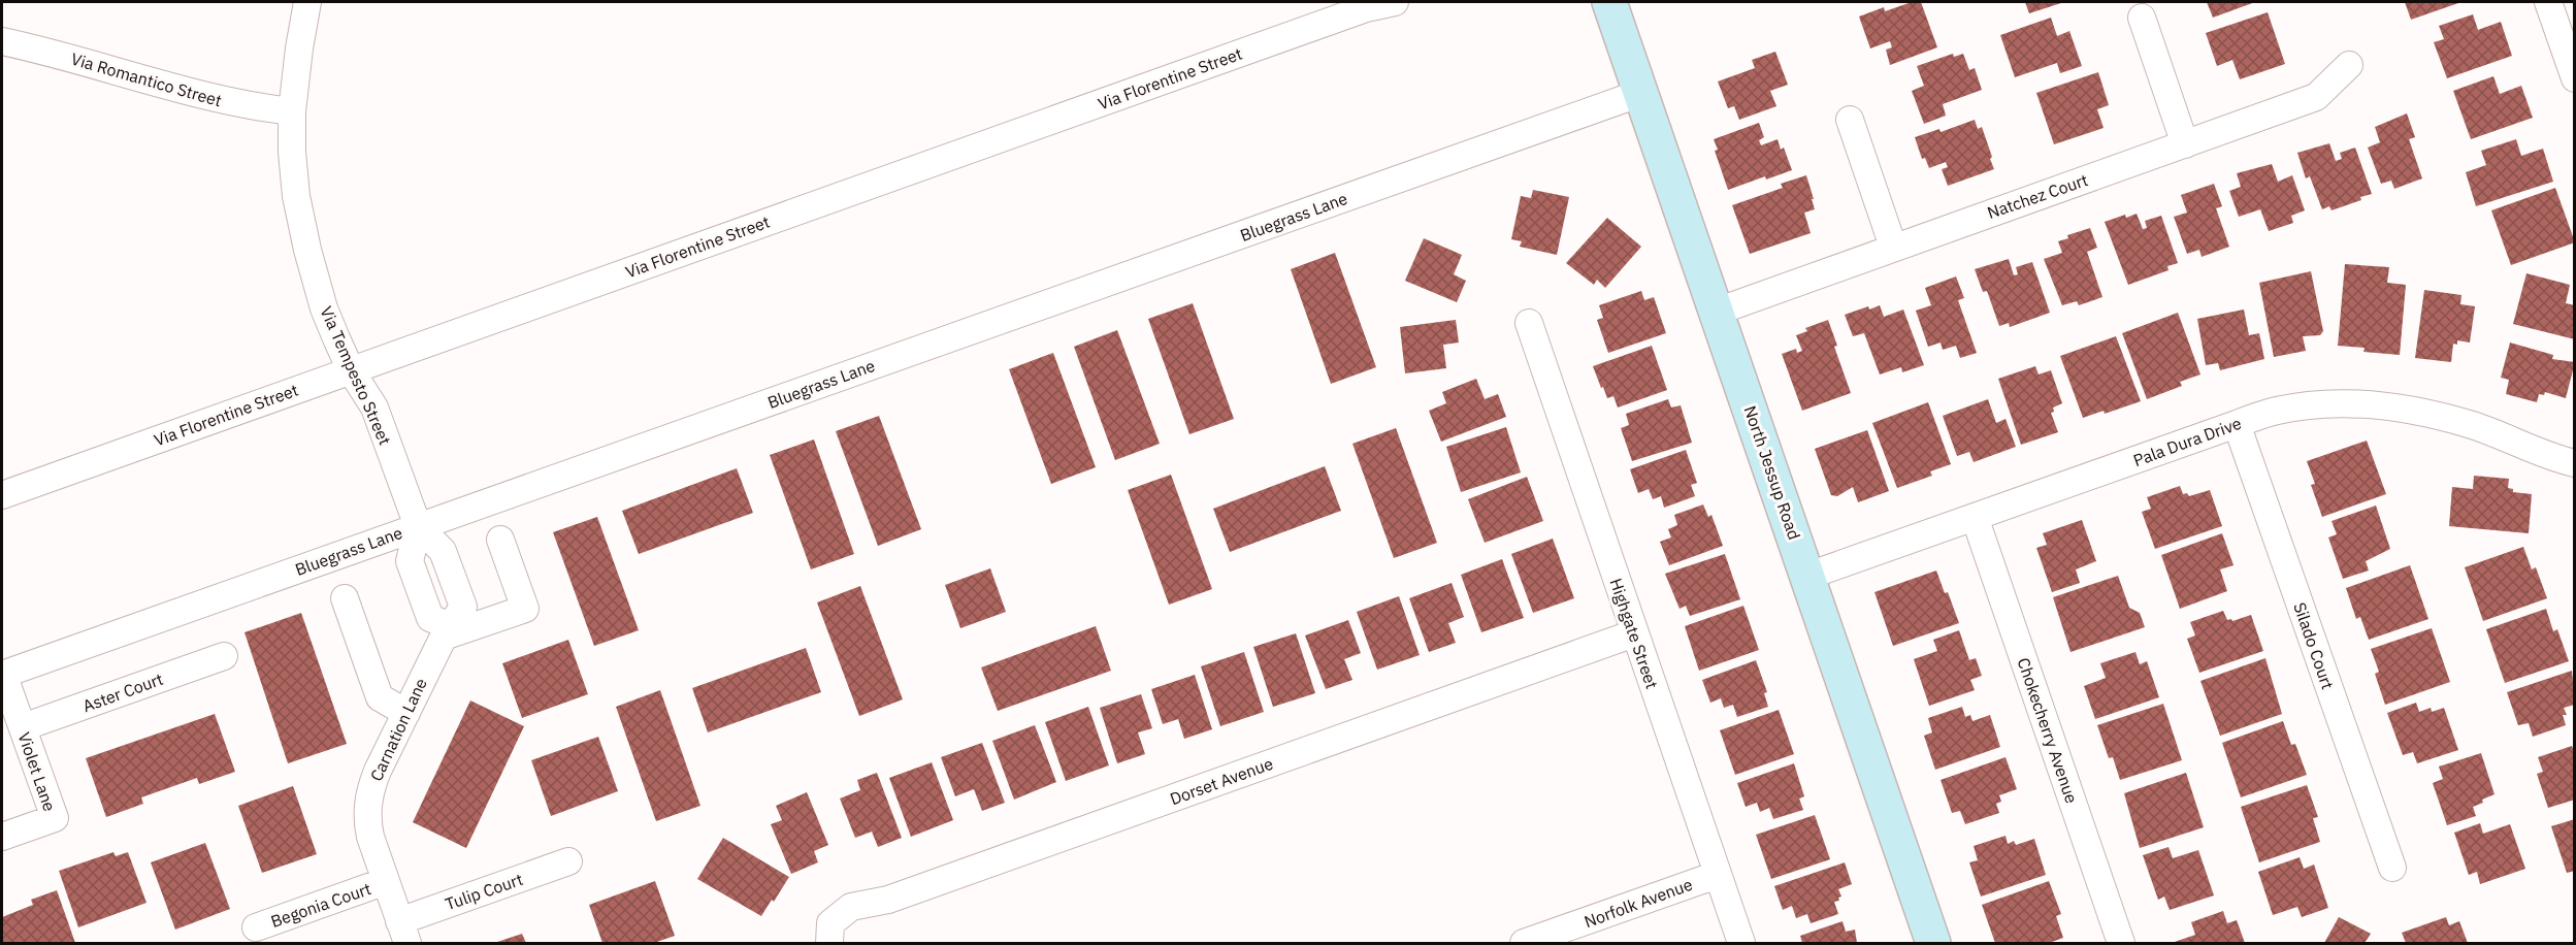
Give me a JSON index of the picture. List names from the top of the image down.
{
  "streets": {
    "street": [
      "Via Florentine Street",
      "Via Romantico Street",
      "Natchez Court",
      "Bluegrass Lane",
      "Via Tempesto Street",
      "Pala Dura Drive",
      "North Jessup Road",
      "Highgate Street",
      "Silado Court",
      "Aster Court",
      "Carnation Lane",
      "Chokecherry Avenue",
      "Violet Lane",
      "Dorset Avenue",
      "Tulip Court",
      "Norfolk Avenue",
      "Begonia Court"
    ]
  },
  "crossings": [
    ["Via Florentine Street", "Via Tempesto Street"],
    ["Via Romantico Street", "Via Tempesto Street"],
    ["Natchez Court", "North Jessup Road"],
    ["Bluegrass Lane", "Via Tempesto Street"],
    ["Bluegrass Lane", "North Jessup Road"],
    ["Bluegrass Lane", "Carnation Lane"],
    ["Bluegrass Lane", "Violet Lane"],
    ["Via Tempesto Street", "Carnation Lane"],
    ["Pala Dura Drive", "North Jessup Road"],
    ["Pala Dura Drive", "Silado Court"],
    ["Pala Dura Drive", "Chokecherry Avenue"],
    ["Highgate Street", "Dorset Avenue"],
    ["Highgate Street", "Norfolk Avenue"],
    ["Aster Court", "Violet Lane"],
    ["Carnation Lane", "Tulip Court"],
    ["Carnation Lane", "Begonia Court"]
  ]
}
